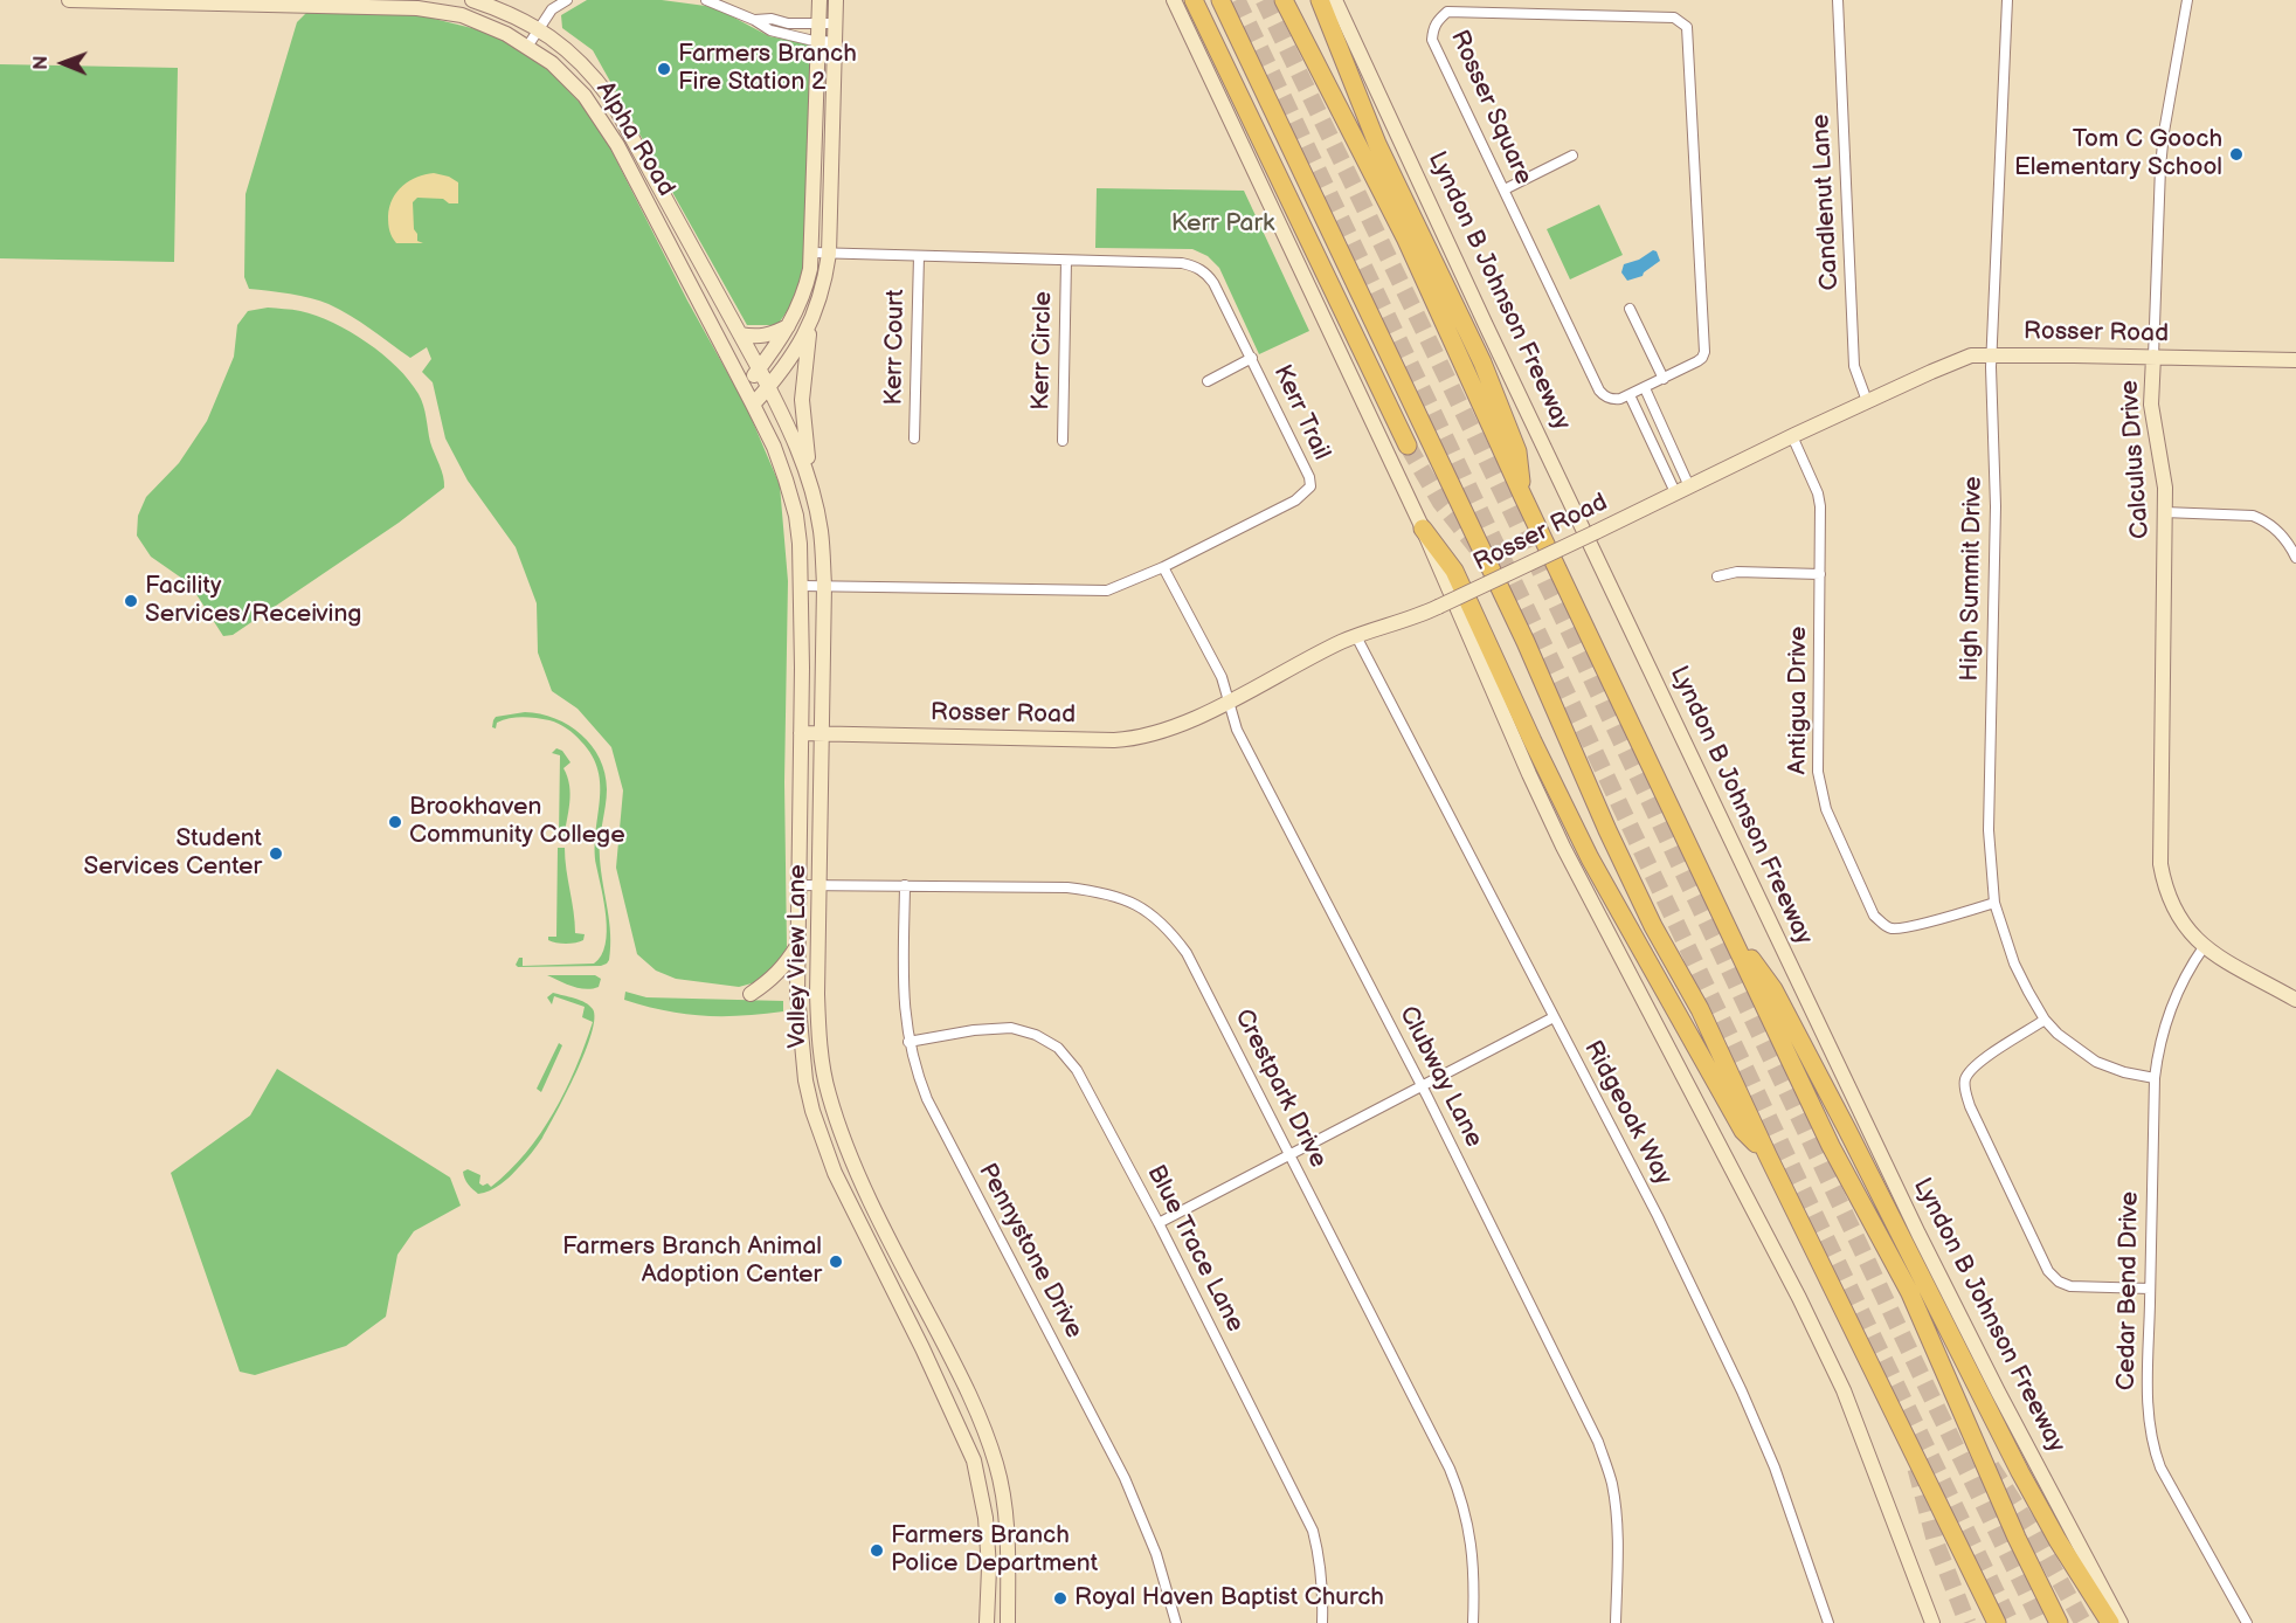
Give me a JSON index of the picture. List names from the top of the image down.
{
  "streets": {
    "main road": [
      "Alpha Road",
      "Lyndon B Johnson Freeway",
      "Rosser Road",
      "Calculus Drive",
      "Valley View Lane"
    ],
    "street": [
      "Rosser Square",
      "Candlenut Lane",
      "Kerr Court",
      "Kerr Circle",
      "Kerr Trail",
      "High Summit Drive",
      "Antigua Drive",
      "Clubway Lane",
      "Crestpark Drive",
      "Ridgeoak Way",
      "Blue Trace Lane",
      "Pennystone Drive",
      "Cedar Bend Drive"
    ]
  },
  "crossings": [
    ["Alpha Road", "Valley View Lane"],
    ["Candlenut Lane", "Rosser Road"],
    ["Rosser Road", "Calculus Drive"],
    ["Rosser Road", "High Summit Drive"],
    ["Rosser Road", "Antigua Drive"],
    ["Rosser Road", "Valley View Lane"],
    ["Rosser Road", "Clubway Lane"],
    ["Rosser Road", "Ridgeoak Way"],
    ["Kerr Court", "Kerr Trail"],
    ["Kerr Circle", "Kerr Trail"],
    ["Kerr Trail", "Valley View Lane"],
    ["Kerr Trail", "Clubway Lane"],
    ["Calculus Drive", "Cedar Bend Drive"],
    ["High Summit Drive", "Antigua Drive"],
    ["High Summit Drive", "Cedar Bend Drive"],
    ["Valley View Lane", "Crestpark Drive"],
    ["Crestpark Drive", "Pennystone Drive"],
    ["Blue Trace Lane", "Pennystone Drive"]
  ],
  "parks": ["Kerr Park"],
  "places": [
    "Farmers Branch Fire Station 2",
    "Tom C Gooch Elementary School",
    "Facility Services/Receiving",
    "Brookhaven Community College",
    "Student Services Center",
    "Farmers Branch Animal Adoption Center",
    "Farmers Branch Police Department",
    "Royal Haven Baptist Church"
  ],
  "north": "left"
}
